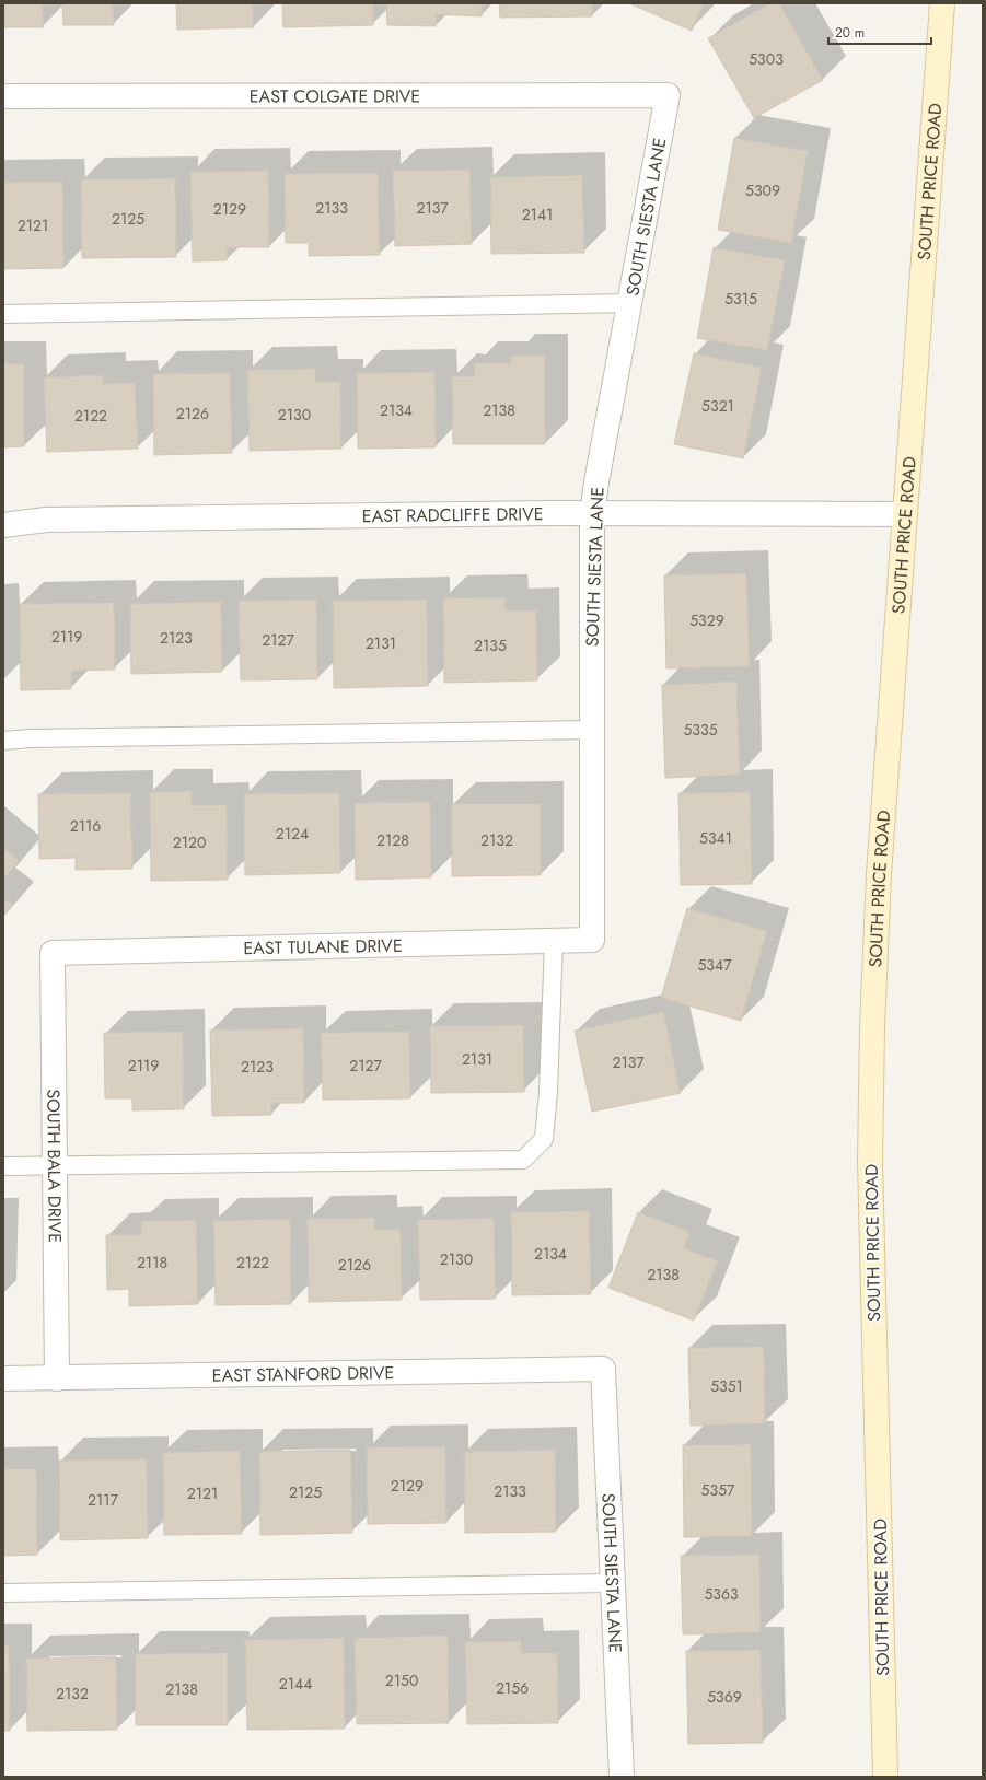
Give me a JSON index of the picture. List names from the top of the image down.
{
  "streets": {
    "main road": ["SOUTH PRICE ROAD"],
    "street": [
      "EAST COLGATE DRIVE",
      "SOUTH SIESTA LANE",
      "EAST RADCLIFFE DRIVE",
      "EAST TULANE DRIVE",
      "SOUTH BALA DRIVE",
      "EAST STANFORD DRIVE"
    ]
  },
  "crossings": [
    ["EAST COLGATE DRIVE", "SOUTH SIESTA LANE"],
    ["SOUTH PRICE ROAD", "EAST RADCLIFFE DRIVE"],
    ["SOUTH SIESTA LANE", "EAST RADCLIFFE DRIVE"],
    ["SOUTH SIESTA LANE", "EAST TULANE DRIVE"],
    ["SOUTH SIESTA LANE", "EAST STANFORD DRIVE"],
    ["EAST TULANE DRIVE", "SOUTH BALA DRIVE"],
    ["SOUTH BALA DRIVE", "EAST STANFORD DRIVE"]
  ],
  "house_numbers": [
    "5303",
    "5309",
    "2133",
    "2137",
    "2129",
    "2141",
    "2125",
    "2121",
    "5315",
    "5321",
    "2134",
    "2138",
    "2126",
    "2130",
    "2122",
    "5329",
    "2119",
    "2123",
    "2127",
    "2131",
    "2135",
    "5335",
    "2116",
    "2124",
    "5341",
    "2128",
    "2132",
    "2120",
    "5347",
    "2131",
    "2137",
    "2119",
    "2127",
    "2123",
    "2134",
    "2130",
    "2118",
    "2122",
    "2126",
    "2138",
    "5351",
    "2129",
    "5357",
    "2133",
    "2125",
    "2121",
    "2117",
    "5363",
    "2150",
    "2144",
    "2156",
    "2138",
    "2132",
    "5369"
  ],
  "scale_bar": "20 m"
}
